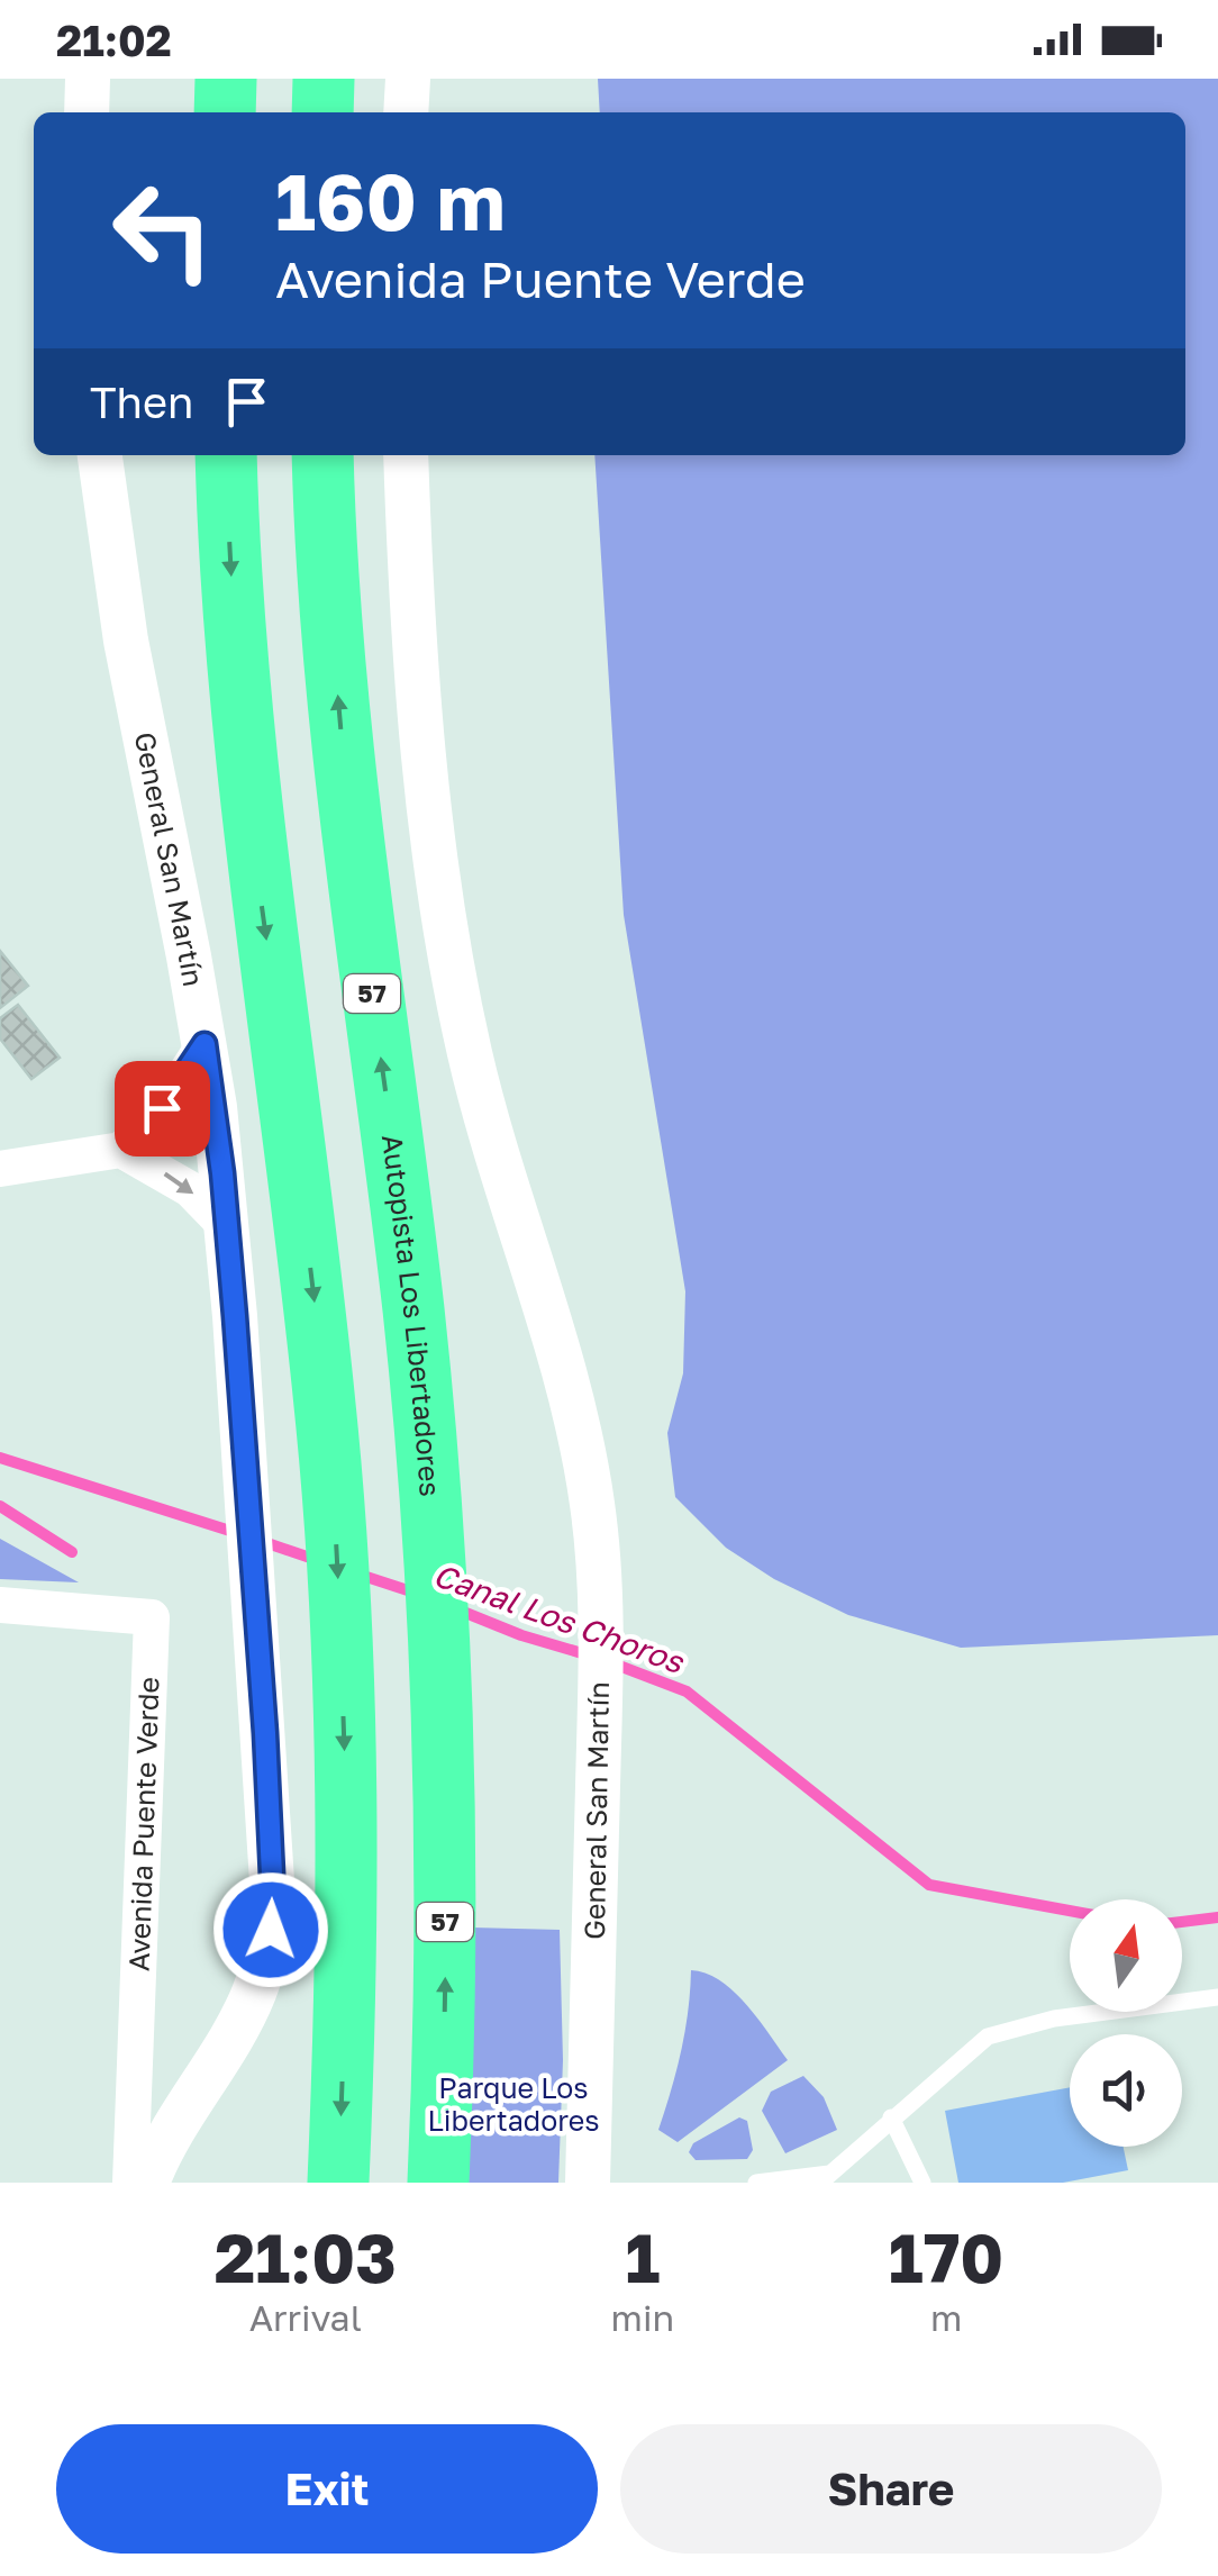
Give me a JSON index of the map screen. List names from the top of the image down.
{
  "streets": {
    "highway": ["57", "Autopista Los Libertadores"],
    "street": ["General San Martín", "Avenida Puente Verde"]
  },
  "water": ["Canal Los Choros"],
  "parks": ["Parque Los Libertadores"],
  "north": "top",
  "page": {
    "status": "21:02",
    "turn": ["160 m", "Avenida Puente Verde"],
    "then": "Then",
    "eta": [
      "21:03",
      "Arrival",
      "1",
      "min",
      "170",
      "m"
    ],
    "buttons": ["Exit", "Share"]
  }
}
